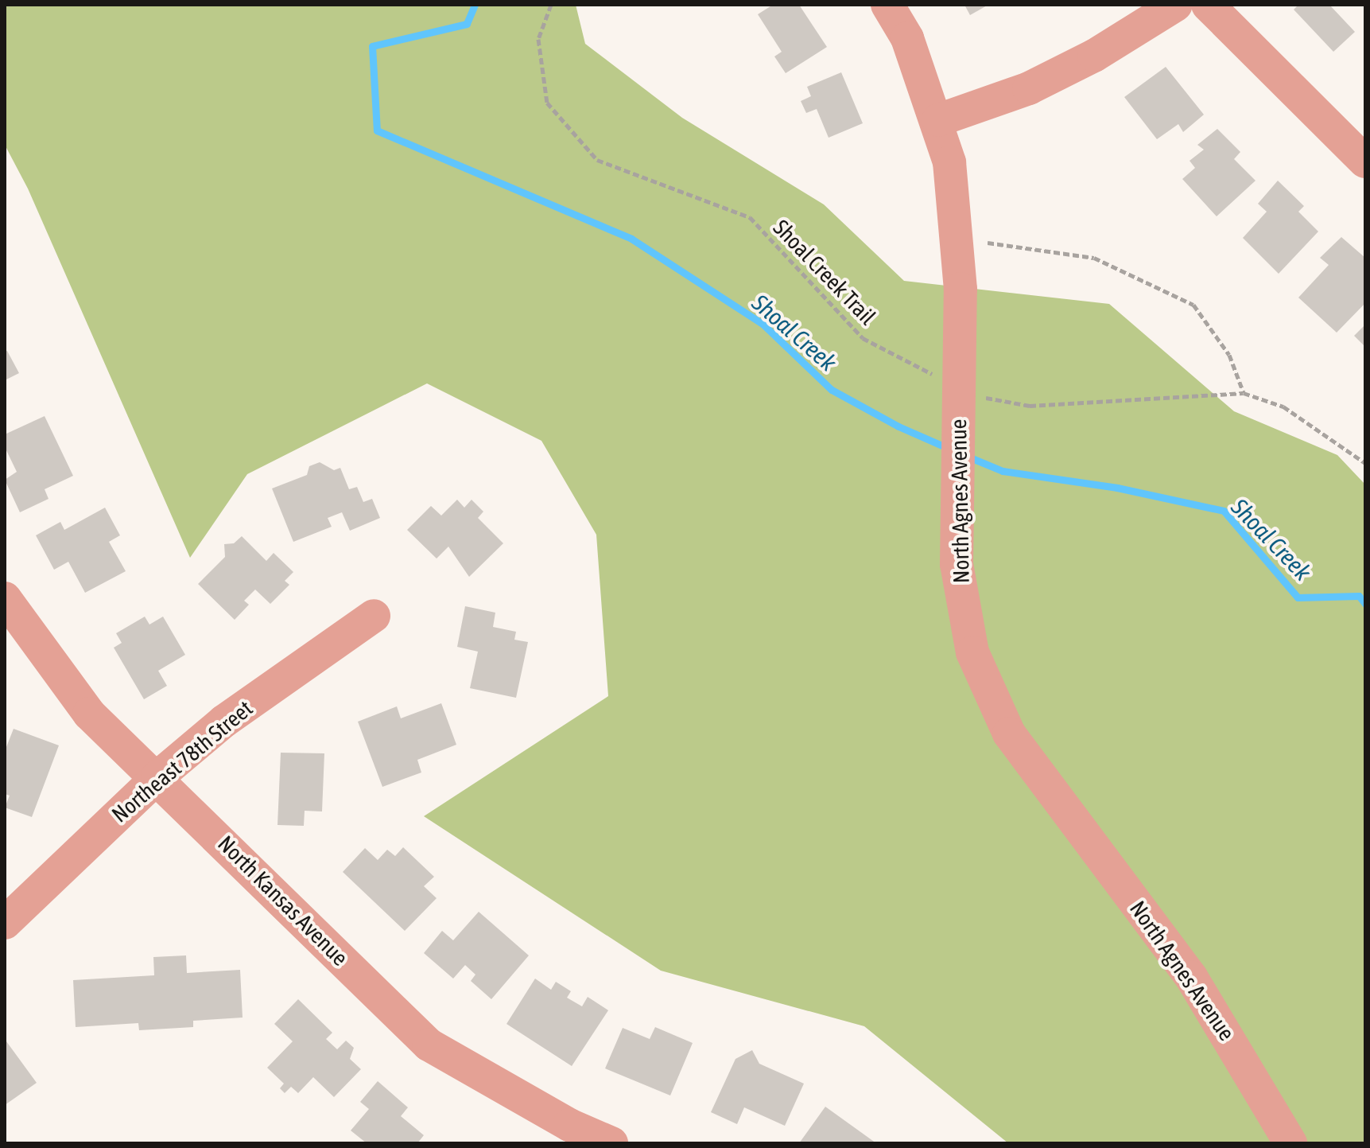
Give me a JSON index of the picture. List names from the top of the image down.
{
  "streets": {
    "street": ["North Agnes Avenue", "Northeast 78th Street", "North Kansas Avenue"],
    "path": ["Shoal Creek Trail"]
  },
  "crossings": [
    ["Northeast 78th Street", "North Kansas Avenue"]
  ],
  "water": ["Shoal Creek"]
}
